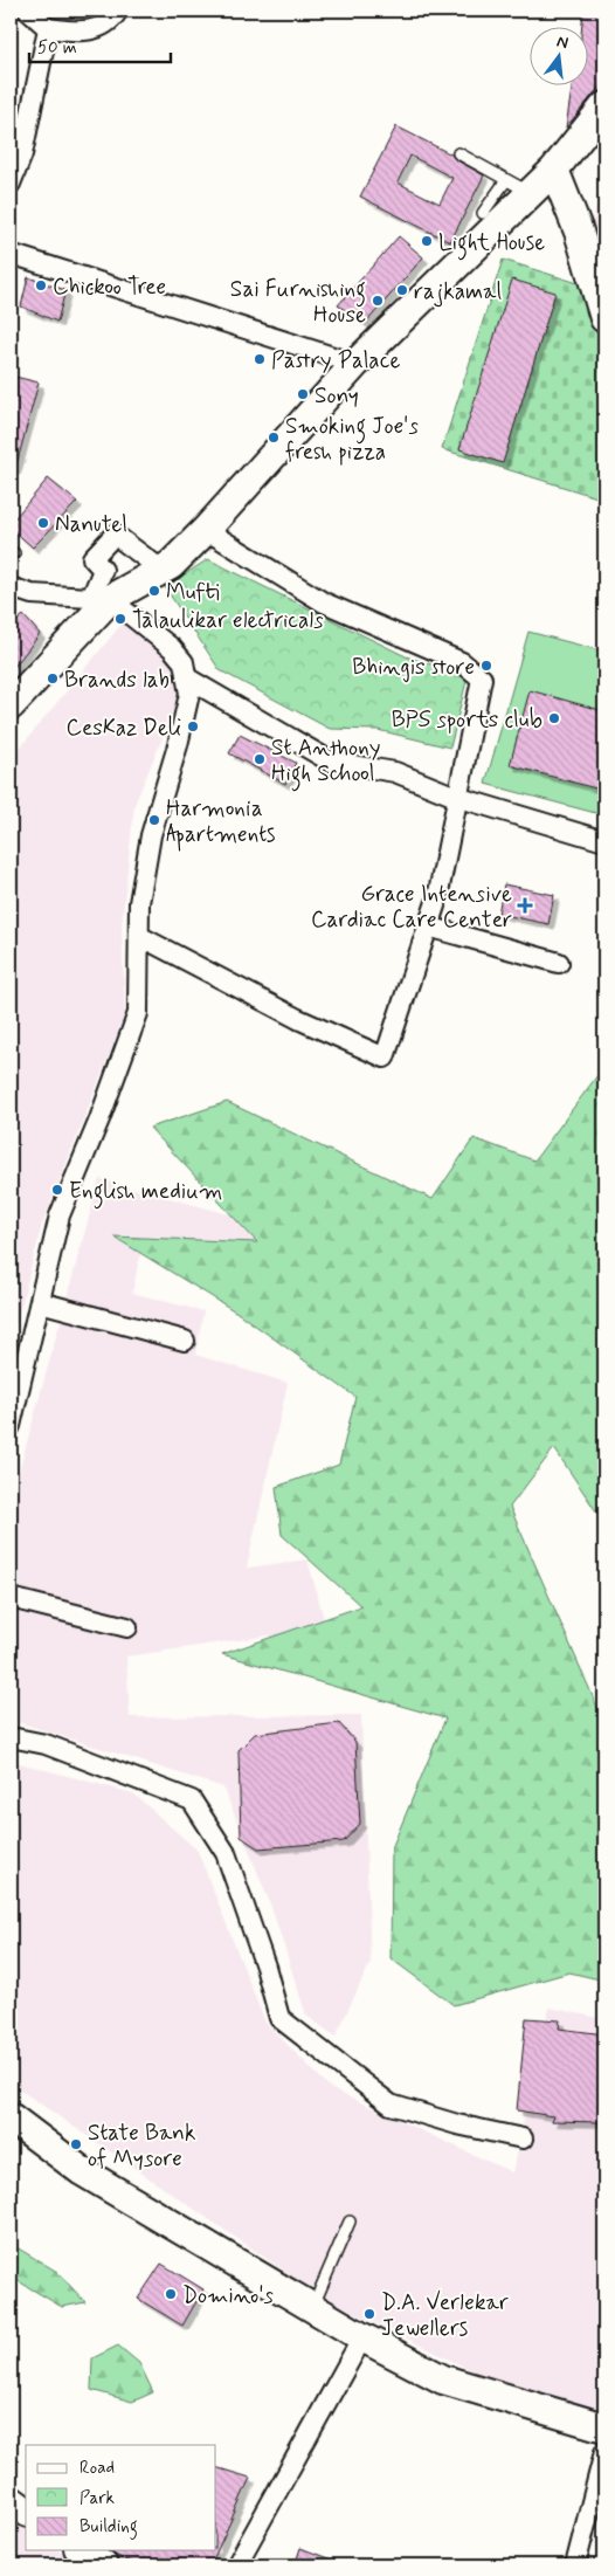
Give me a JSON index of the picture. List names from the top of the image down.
{
  "places": {
    "other": [
      "Light House",
      "Chickoo Tree",
      "rajkamal",
      "Sai Furnishing House",
      "Pastry Palace",
      "Sony",
      "Smoking Joe's fresh pizza",
      "Nanutel",
      "Mufti",
      "Talaulikar electricals",
      "Bhingis store",
      "Brands lab",
      "BPS sports club",
      "CesKaz Deli",
      "St Anthony High School",
      "Harmonia Apartments",
      "English medium",
      "State Bank of Mysore",
      "Domino's",
      "D.A. Verlekar Jewellers"
    ],
    "health": ["Grace Intensive Cardiac Care Center"]
  },
  "legend": ["Road", "Park", "Building"],
  "scale_bar": "50 m",
  "north": "top"
}
